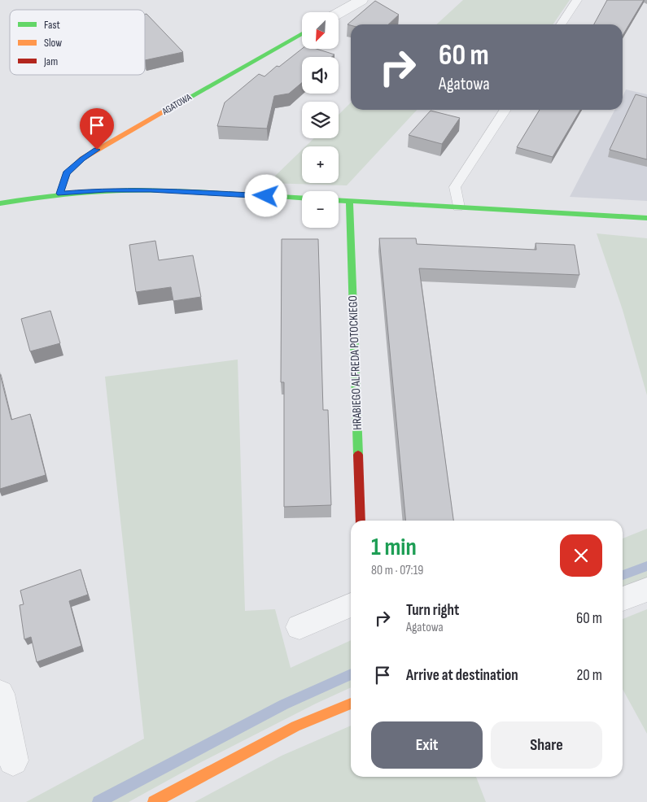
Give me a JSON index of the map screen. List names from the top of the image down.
{
  "streets": {
    "street": ["AGATOWA", "HRABIEGO ALFREDA POTOCKIEGO"]
  },
  "legend": ["Fast", "Slow", "Jam"],
  "north": "bottom left",
  "page": {
    "map_buttons": ["+", "−"],
    "turn": ["60 m", "Agatowa"],
    "heading": ["1 min", "80 m · 07:19"],
    "list": [
      {
        "name": "Turn right",
        "note": "Agatowa",
        "value": "60 m"
      },
      {
        "name": "Arrive at destination",
        "value": "20 m"
      }
    ],
    "buttons": ["Exit", "Share"]
  }
}
